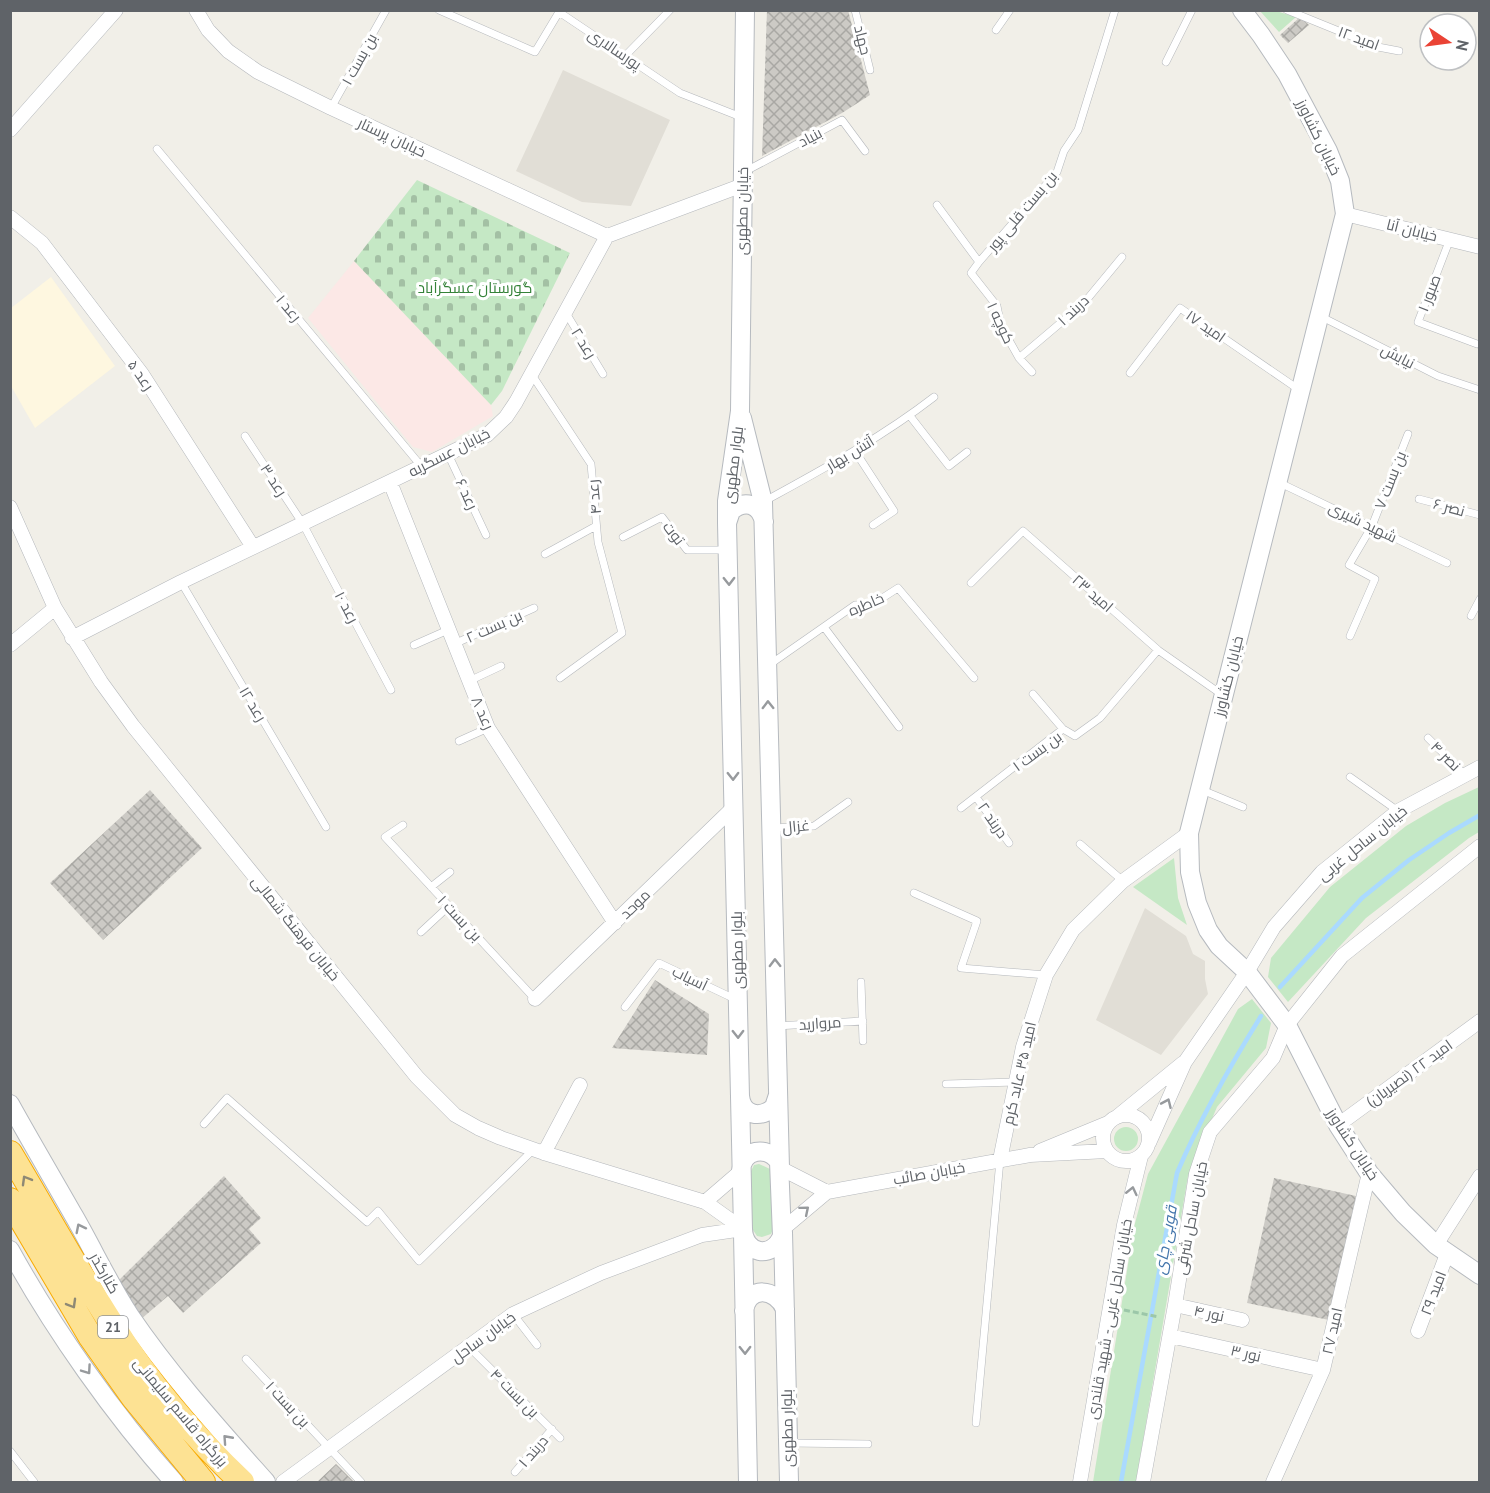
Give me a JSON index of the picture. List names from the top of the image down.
{
  "streets": {
    "highway": ["21", "بزرگراه قاسم سلیمانی"],
    "main road": [
      "خیابان کشاورز",
      "خیابان مطهری",
      "بلوار مطهری",
      "کنارگذر"
    ],
    "street": [
      "خیابان پرستار",
      "خیابان آنا",
      "رعد ۵",
      "خیابان عسگریه",
      "رعد ۸",
      "خیابان ساحل غربی",
      "موحد",
      "خیابان فرهنگ شمالی",
      "امید ۳۵ عابد کرم",
      "امید ۲۲ (نصیریان)",
      "خیابان صائب",
      "خیابان ساحل شرقی",
      "امید ۲۹",
      "نور ۴",
      "خیابان ساحل غربی - شهید قلندری",
      "امید ۲۷",
      "خیابان ساحل",
      "نور ۳"
    ],
    "lane": [
      "امید ۱۲",
      "جهاد",
      "پورسالاری",
      "بن بست ۱",
      "بنیاد",
      "بن بست قلی پور",
      "صبور ۱",
      "رعد ۱",
      "دربند ۱",
      "کوچه ۱",
      "امید ۱۷",
      "رعد ۲",
      "نیایش",
      "آتش بهار",
      "رعد ۳",
      "بن بست ۷",
      "رعد ۶",
      "رعد ۴",
      "نصر ۶",
      "شهید شیری",
      "توت",
      "امید ۲۳",
      "خاطره",
      "رعد ۱۰",
      "بن بست ۲",
      "رعد ۱۲",
      "نصر ۴",
      "دربند ۲",
      "غزال",
      "آسیاب",
      "مروارید",
      "بن بست ۴"
    ]
  },
  "crossings": [
    ["پورسالاری", "خیابان مطهری"],
    ["بن بست ۱", "خیابان پرستار"],
    ["بن بست ۱", "امید ۲۳"],
    ["بن بست ۱", "دربند ۲"],
    ["بن بست ۱", "موحد"],
    ["بن بست ۱", "خیابان ساحل"],
    ["خیابان پرستار", "خیابان عسگریه"],
    ["بنیاد", "خیابان مطهری"],
    ["خیابان کشاورز", "خیابان آنا"],
    ["خیابان کشاورز", "امید ۱۷"],
    ["خیابان کشاورز", "نیایش"],
    ["خیابان کشاورز", "شهید شیری"],
    ["خیابان کشاورز", "امید ۲۳"],
    ["خیابان کشاورز", "خیابان ساحل غربی"],
    ["خیابان کشاورز", "امید ۳۵ عابد کرم"],
    ["خیابان کشاورز", "امید ۲۲ (نصیریان)"],
    ["خیابان کشاورز", "خیابان ساحل شرقی"],
    ["خیابان کشاورز", "امید ۲۹"],
    ["خیابان کشاورز", "امید ۲۷"],
    ["خیابان مطهری", "بلوار مطهری"],
    ["بن بست قلی پور", "کوچه ۱"],
    ["خیابان آنا", "صبور ۱"],
    ["رعد ۱", "خیابان عسگریه"],
    ["دربند ۱", "کوچه ۱"],
    ["دربند ۱", "بن بست ۴"],
    ["رعد ۲", "خیابان عسگریه"],
    ["رعد ۵", "خیابان عسگریه"],
    ["خیابان عسگریه", "رعد ۳"],
    ["خیابان عسگریه", "رعد ۶"],
    ["خیابان عسگریه", "رعد ۴"],
    ["خیابان عسگریه", "رعد ۱۰"],
    ["خیابان عسگریه", "رعد ۱۲"],
    ["خیابان عسگریه", "رعد ۸"],
    ["خیابان عسگریه", "خیابان فرهنگ شمالی"],
    ["آتش بهار", "بلوار مطهری"],
    ["بلوار مطهری", "توت"],
    ["بلوار مطهری", "خاطره"],
    ["بلوار مطهری", "غزال"],
    ["بلوار مطهری", "موحد"],
    ["بلوار مطهری", "خیابان فرهنگ شمالی"],
    ["بلوار مطهری", "آسیاب"],
    ["بلوار مطهری", "مروارید"],
    ["بلوار مطهری", "خیابان صائب"],
    ["بلوار مطهری", "خیابان ساحل"],
    ["رعد ۳", "رعد ۱۰"],
    ["بن بست ۷", "شهید شیری"],
    ["بن بست ۲", "رعد ۸"],
    ["رعد ۸", "موحد"],
    ["نصر ۴", "خیابان ساحل غربی"],
    ["خیابان ساحل غربی", "خیابان صائب"],
    ["خیابان ساحل غربی", "خیابان ساحل غربی - شهید قلندری"],
    ["خیابان فرهنگ شمالی", "خیابان ساحل"],
    ["امید ۳۵ عابد کرم", "خیابان صائب"],
    ["خیابان صائب", "خیابان ساحل غربی - شهید قلندری"],
    ["خیابان ساحل شرقی", "نور ۴"],
    ["خیابان ساحل شرقی", "نور ۳"],
    ["امید ۲۷", "نور ۳"],
    ["خیابان ساحل", "بن بست ۴"]
  ],
  "one_way": ["خیابان ساحل غربی - شهید قلندری"],
  "water": ["قوبی چای"],
  "parks": ["گورستان عسگرآباد"],
  "north": "right"
}
